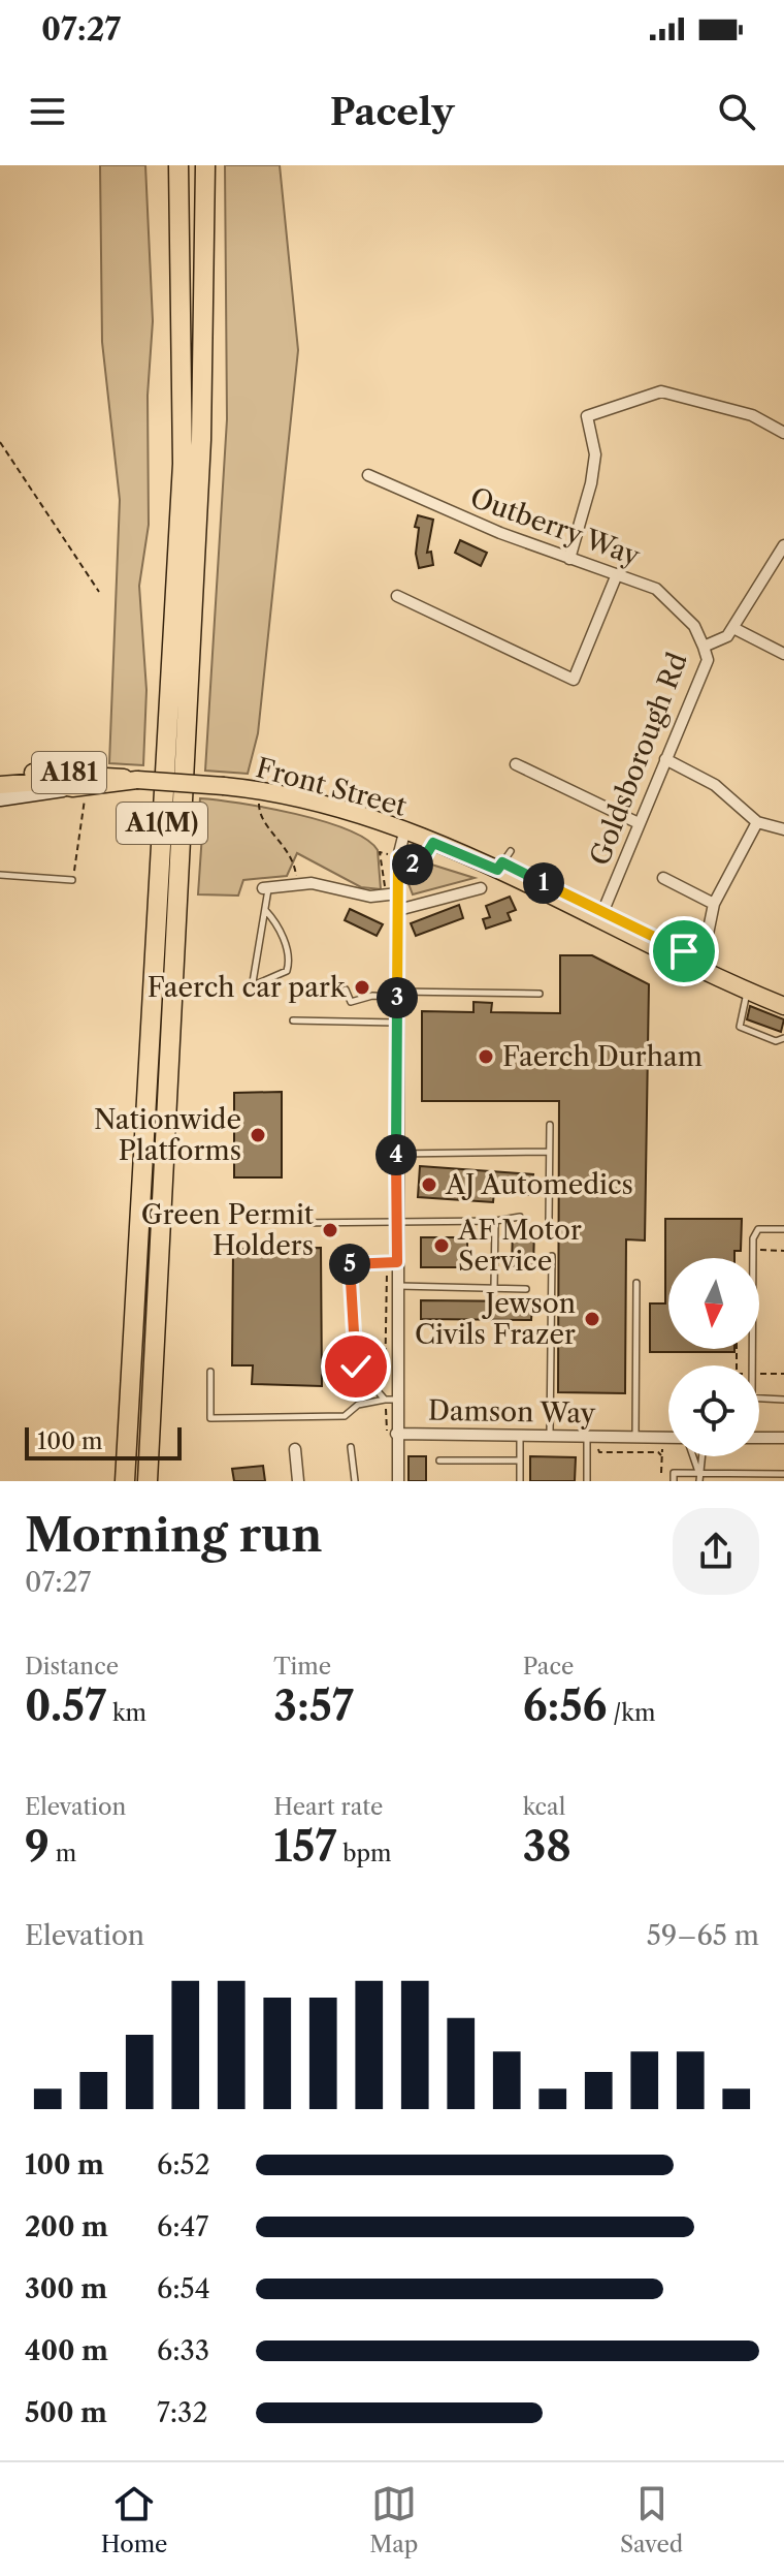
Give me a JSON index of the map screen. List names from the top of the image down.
{
  "streets": {
    "highway": ["A1(M)"],
    "main road": ["A181", "Front Street"],
    "street": ["Outberry Way", "Goldsborough Rd", "Damson Way"]
  },
  "crossings": [
    ["Outberry Way", "Goldsborough Rd"],
    ["Goldsborough Rd", "Front Street"],
    ["A181", "Front Street"],
    ["Front Street", "Damson Way"]
  ],
  "places": [
    "Faerch car park",
    "Faerch Durham",
    "Nationwide Platforms",
    "AJ Automedics",
    "Green Permit Holders",
    "AF Motor Service",
    "Jewson Civils Frazer"
  ],
  "scale_bar": "100 m",
  "north": "bottom",
  "page": {
    "status": "07:27",
    "header": "Pacely",
    "pins": [
      "2",
      "1",
      "3",
      "4",
      "5"
    ],
    "scale": "100 m",
    "heading": ["Morning run", "07:27"],
    "stats": [
      ["Distance", "0.57 km"],
      ["Time", "3:57"],
      ["Pace", "6:56 /km"],
      ["Elevation", "9 m"],
      ["Heart rate", "157 bpm"],
      ["kcal", "38"]
    ],
    "chart": ["Elevation", "59–65 m"],
    "list": [
      {
        "name": "100 m",
        "note": "6:52"
      },
      {
        "name": "200 m",
        "note": "6:47"
      },
      {
        "name": "300 m",
        "note": "6:54"
      },
      {
        "name": "400 m",
        "note": "6:33"
      },
      {
        "name": "500 m",
        "note": "7:32"
      }
    ],
    "tabs": ["Home", "Map", "Saved"]
  }
}
